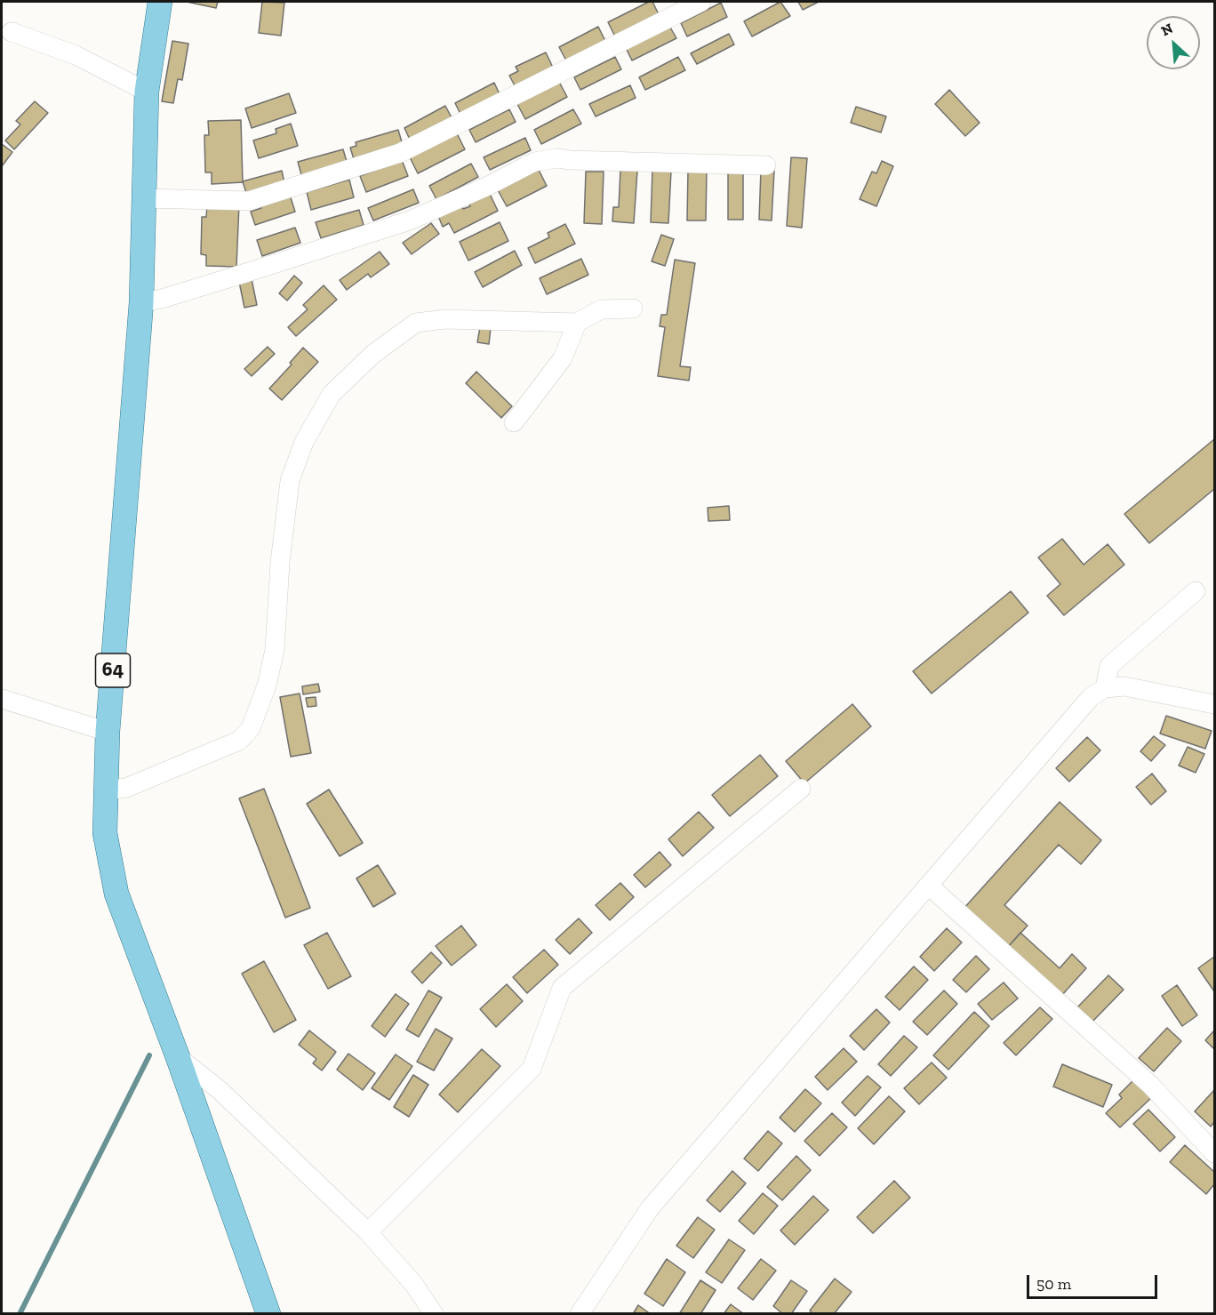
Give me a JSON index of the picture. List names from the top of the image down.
{
  "streets": {
    "main road": ["64"]
  },
  "scale_bar": "50 m",
  "north": "top left"
}
